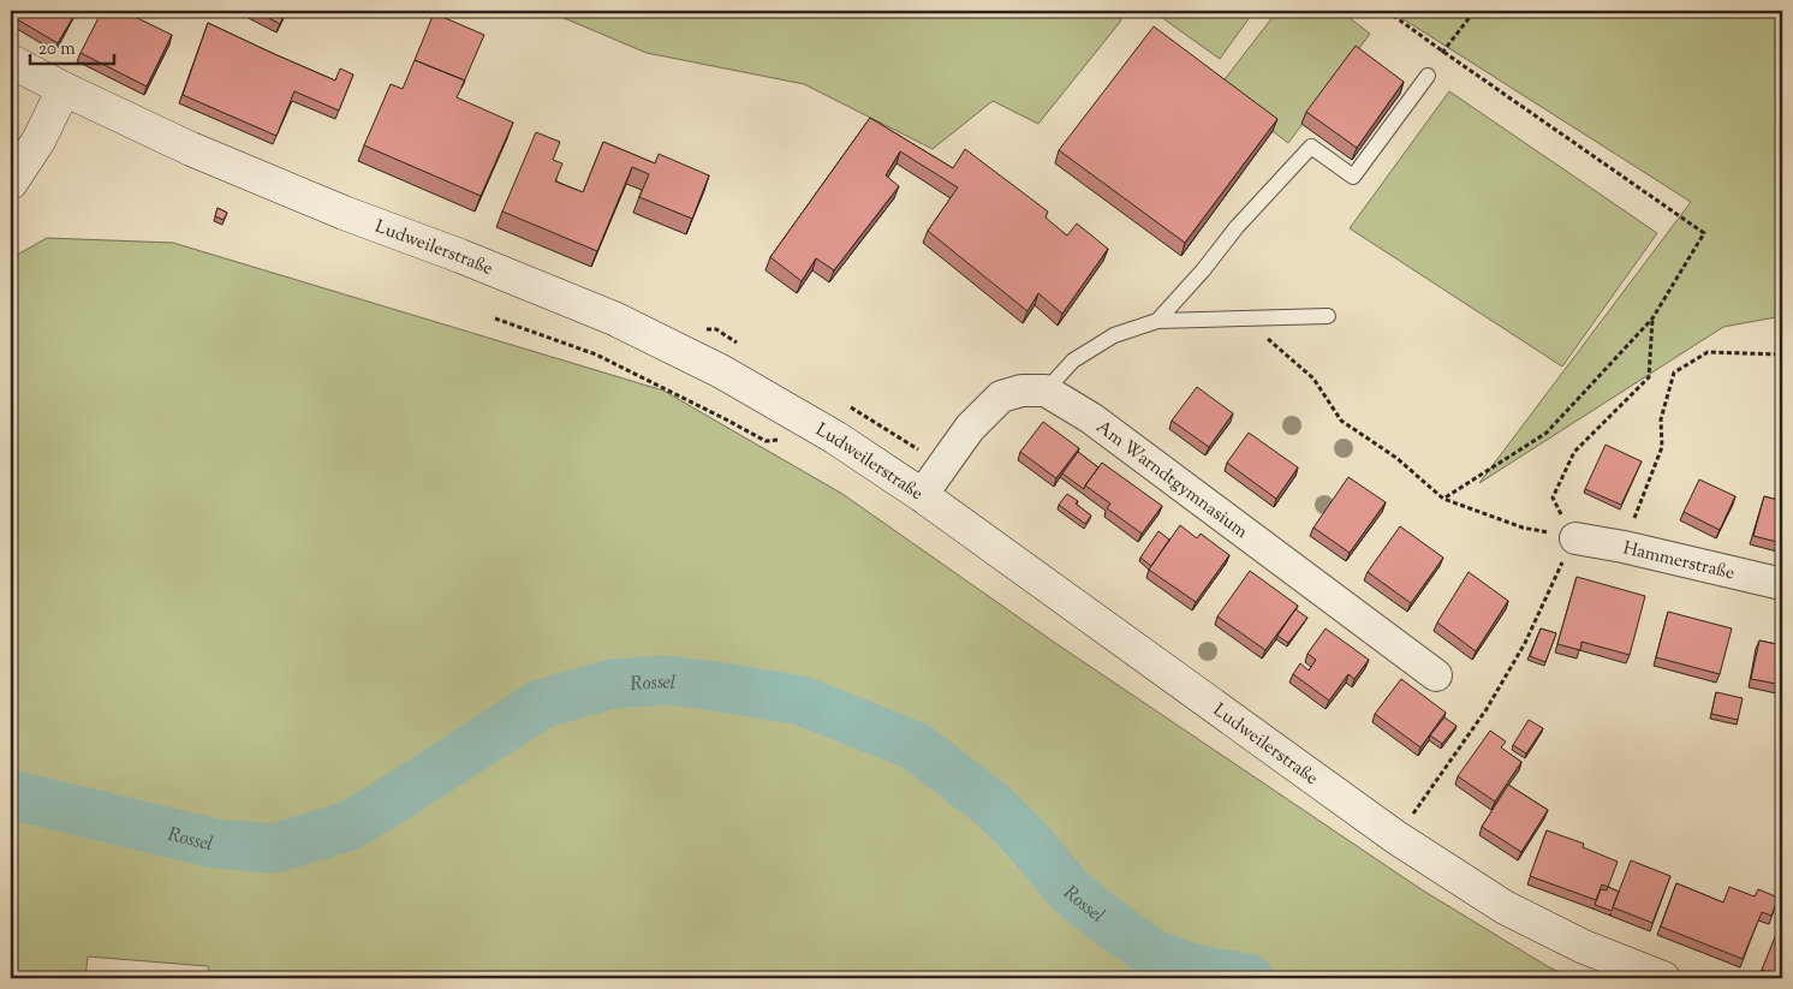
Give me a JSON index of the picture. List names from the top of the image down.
{
  "streets": {
    "main road": ["Ludweilerstraße"],
    "street": ["Am Warndtgymnasium", "Hammerstraße"]
  },
  "water": ["Rossel"],
  "scale_bar": "20 m"
}
